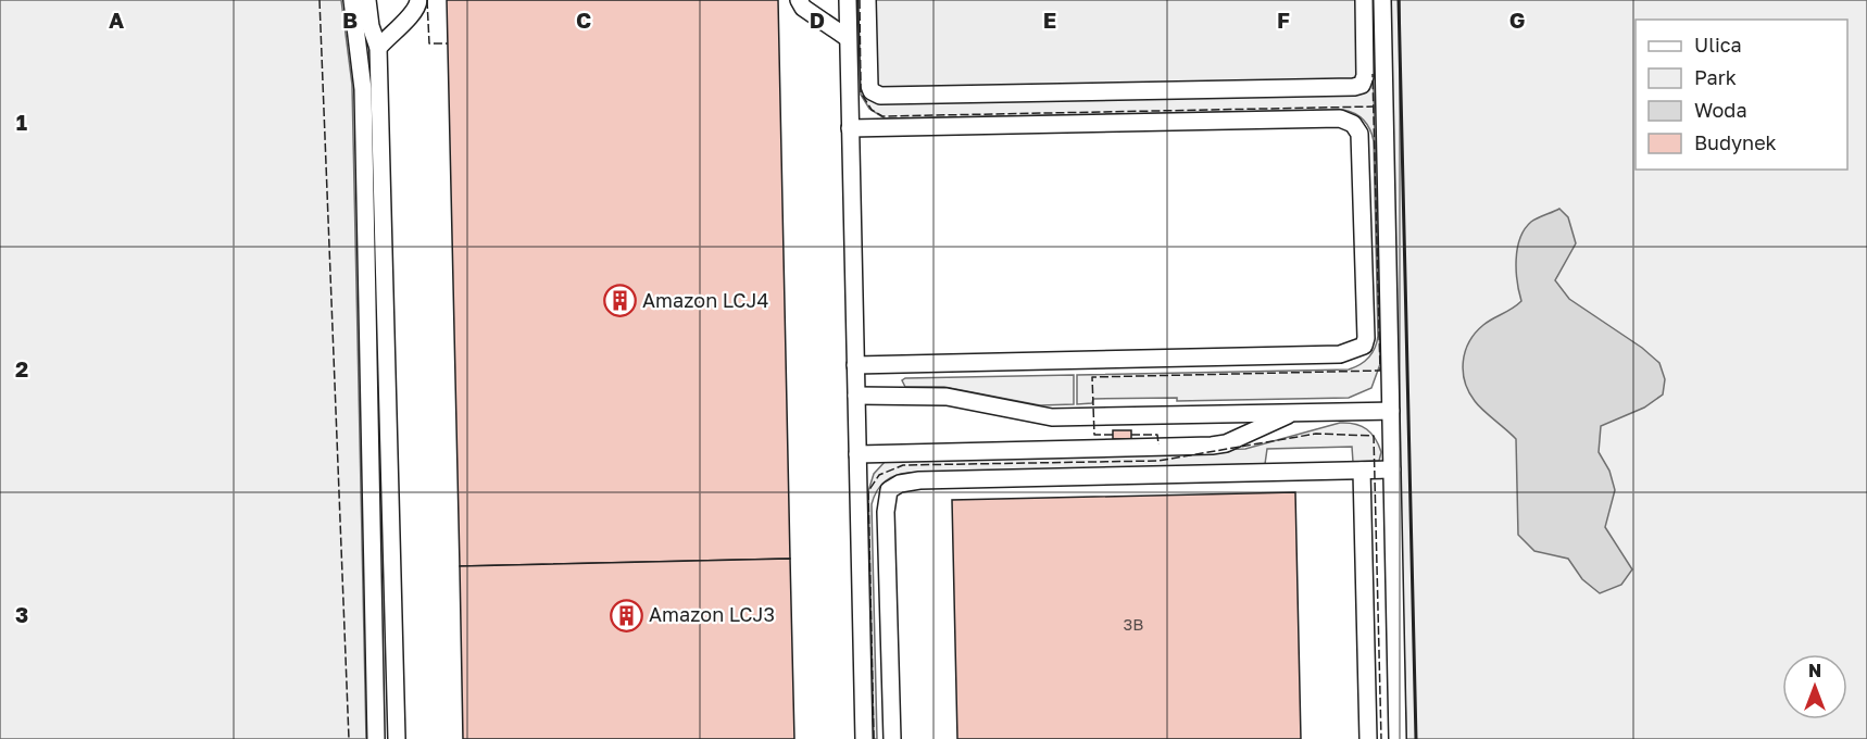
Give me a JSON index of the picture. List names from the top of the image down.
{
  "places": {
    "building": ["Amazon LCJ4", "Amazon LCJ3"]
  },
  "house_numbers": ["3B"],
  "legend": [
    "Ulica",
    "Park",
    "Woda",
    "Budynek"
  ],
  "north": "top",
  "grid": {
    "columns": [
      "A",
      "B",
      "C",
      "D",
      "E",
      "F",
      "G"
    ],
    "rows": ["1", "2", "3"]
  }
}
